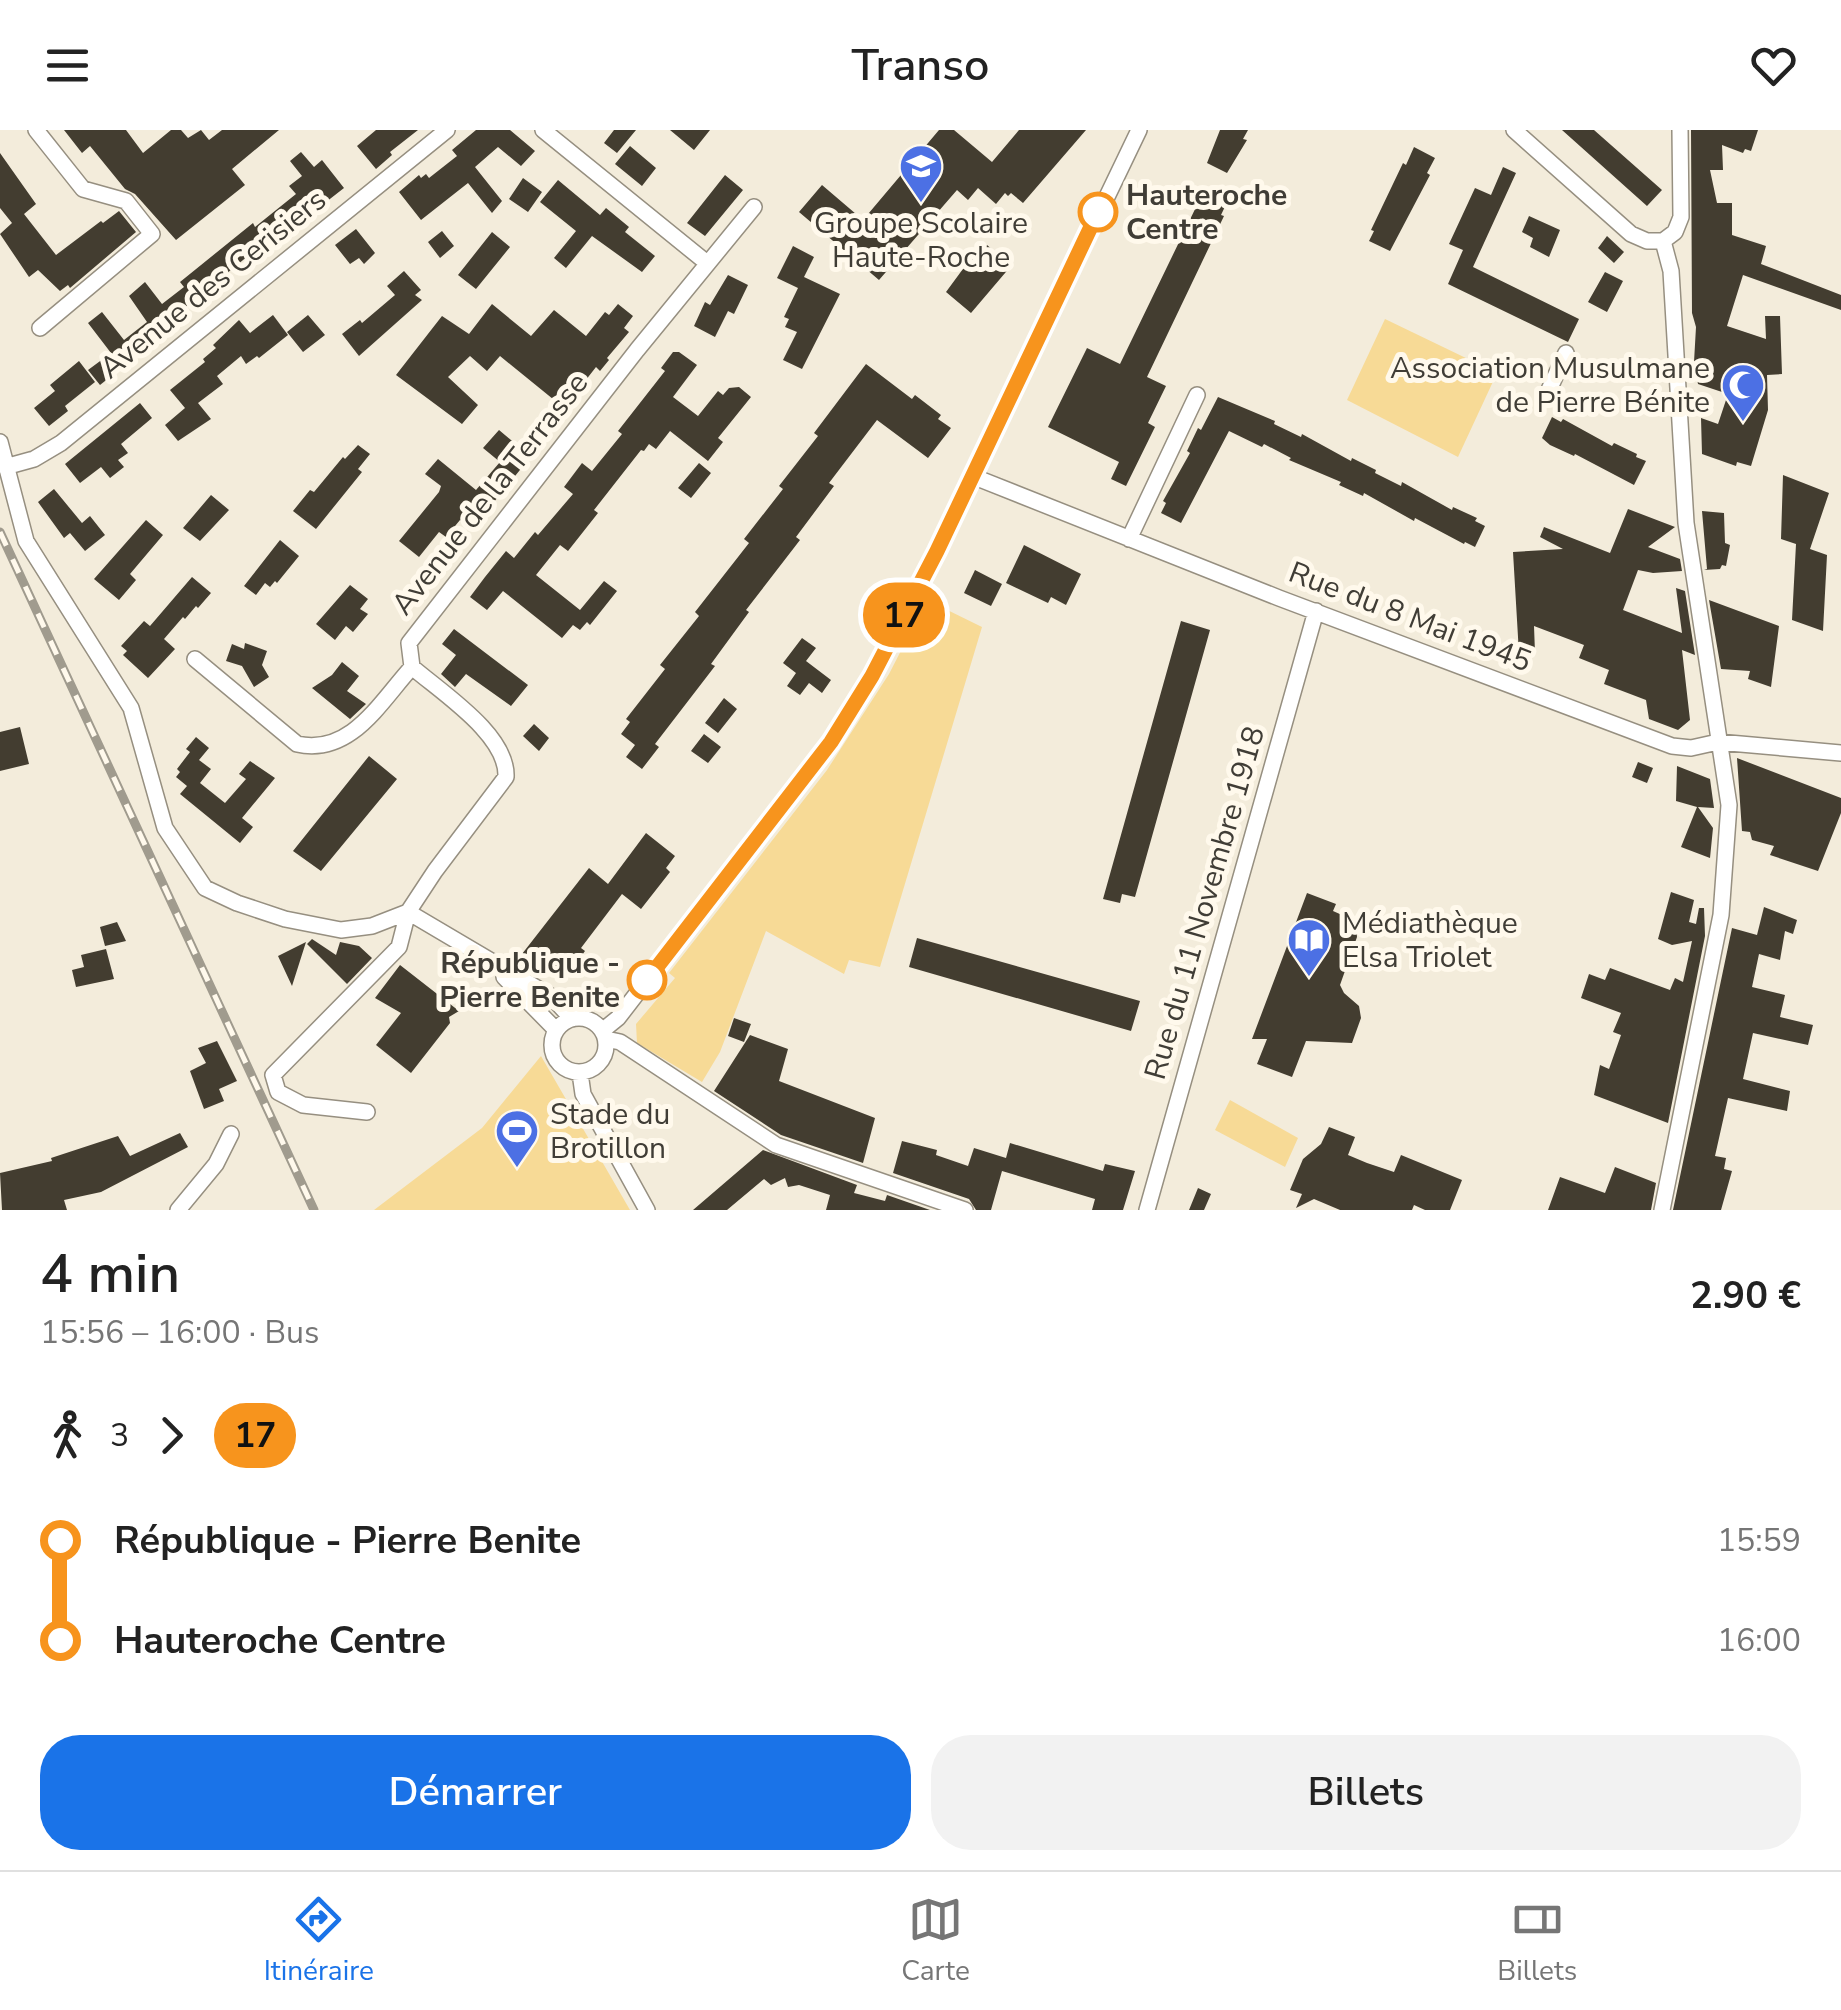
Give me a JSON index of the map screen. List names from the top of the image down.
{
  "streets": {
    "street": [
      "Avenue des Cerisiers",
      "Avenue de la Terrasse",
      "Rue du 8 Mai 1945",
      "Rue du 11 Novembre 1918"
    ]
  },
  "crossings": [
    ["Rue du 8 Mai 1945", "Rue du 11 Novembre 1918"]
  ],
  "places": {
    "school or university": ["Groupe Scolaire Haute-Roche"],
    "other": ["Hauteroche Centre", "République - Pierre Benite"],
    "mosque": ["Association Musulmane de Pierre Bénite"],
    "library": ["Médiathèque Elsa Triolet"],
    "sports": ["Stade du Brotillon"]
  },
  "lines": ["bus line 17"],
  "page": {
    "header": "Transo",
    "on_map": "17",
    "heading": ["4 min", "15:56 – 16:00 · Bus", "2.90 €"],
    "legs": ["3", "17"],
    "list": [
      {
        "name": "République - Pierre Benite",
        "value": "15:59"
      },
      {
        "name": "Hauteroche Centre",
        "value": "16:00"
      }
    ],
    "buttons": ["Démarrer", "Billets"],
    "tabs": ["Itinéraire", "Carte", "Billets"]
  }
}
